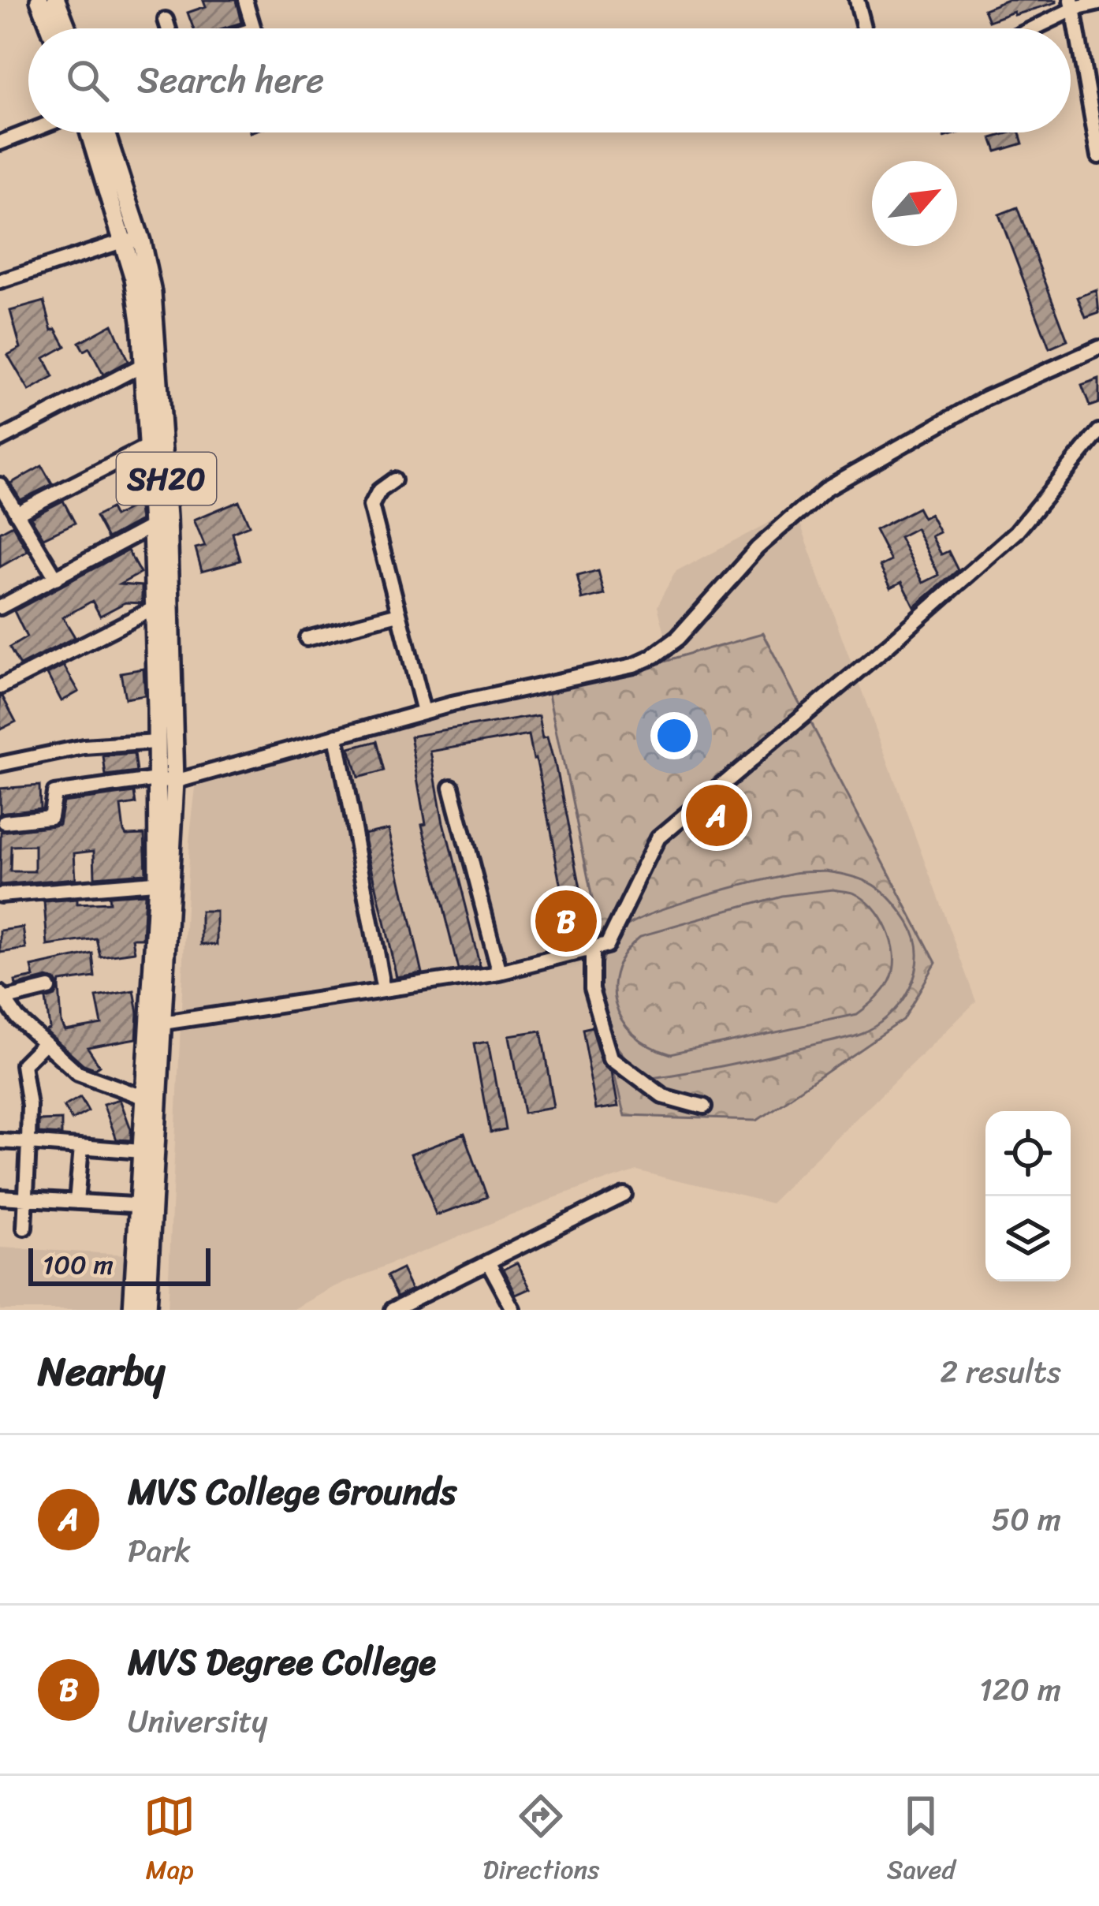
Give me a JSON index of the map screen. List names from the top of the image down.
{
  "streets": {
    "main road": ["SH20"]
  },
  "scale_bar": "100 m",
  "north": "top right",
  "page": {
    "search": "Search here",
    "pins": ["A", "B"],
    "scale": "100 m",
    "heading": ["Nearby", "2 results"],
    "list": [
      {
        "mark": "A",
        "name": "MVS College Grounds",
        "note": "Park",
        "value": "50 m"
      },
      {
        "mark": "B",
        "name": "MVS Degree College",
        "note": "University",
        "value": "120 m"
      }
    ],
    "nav": ["Map", "Directions", "Saved"]
  }
}
